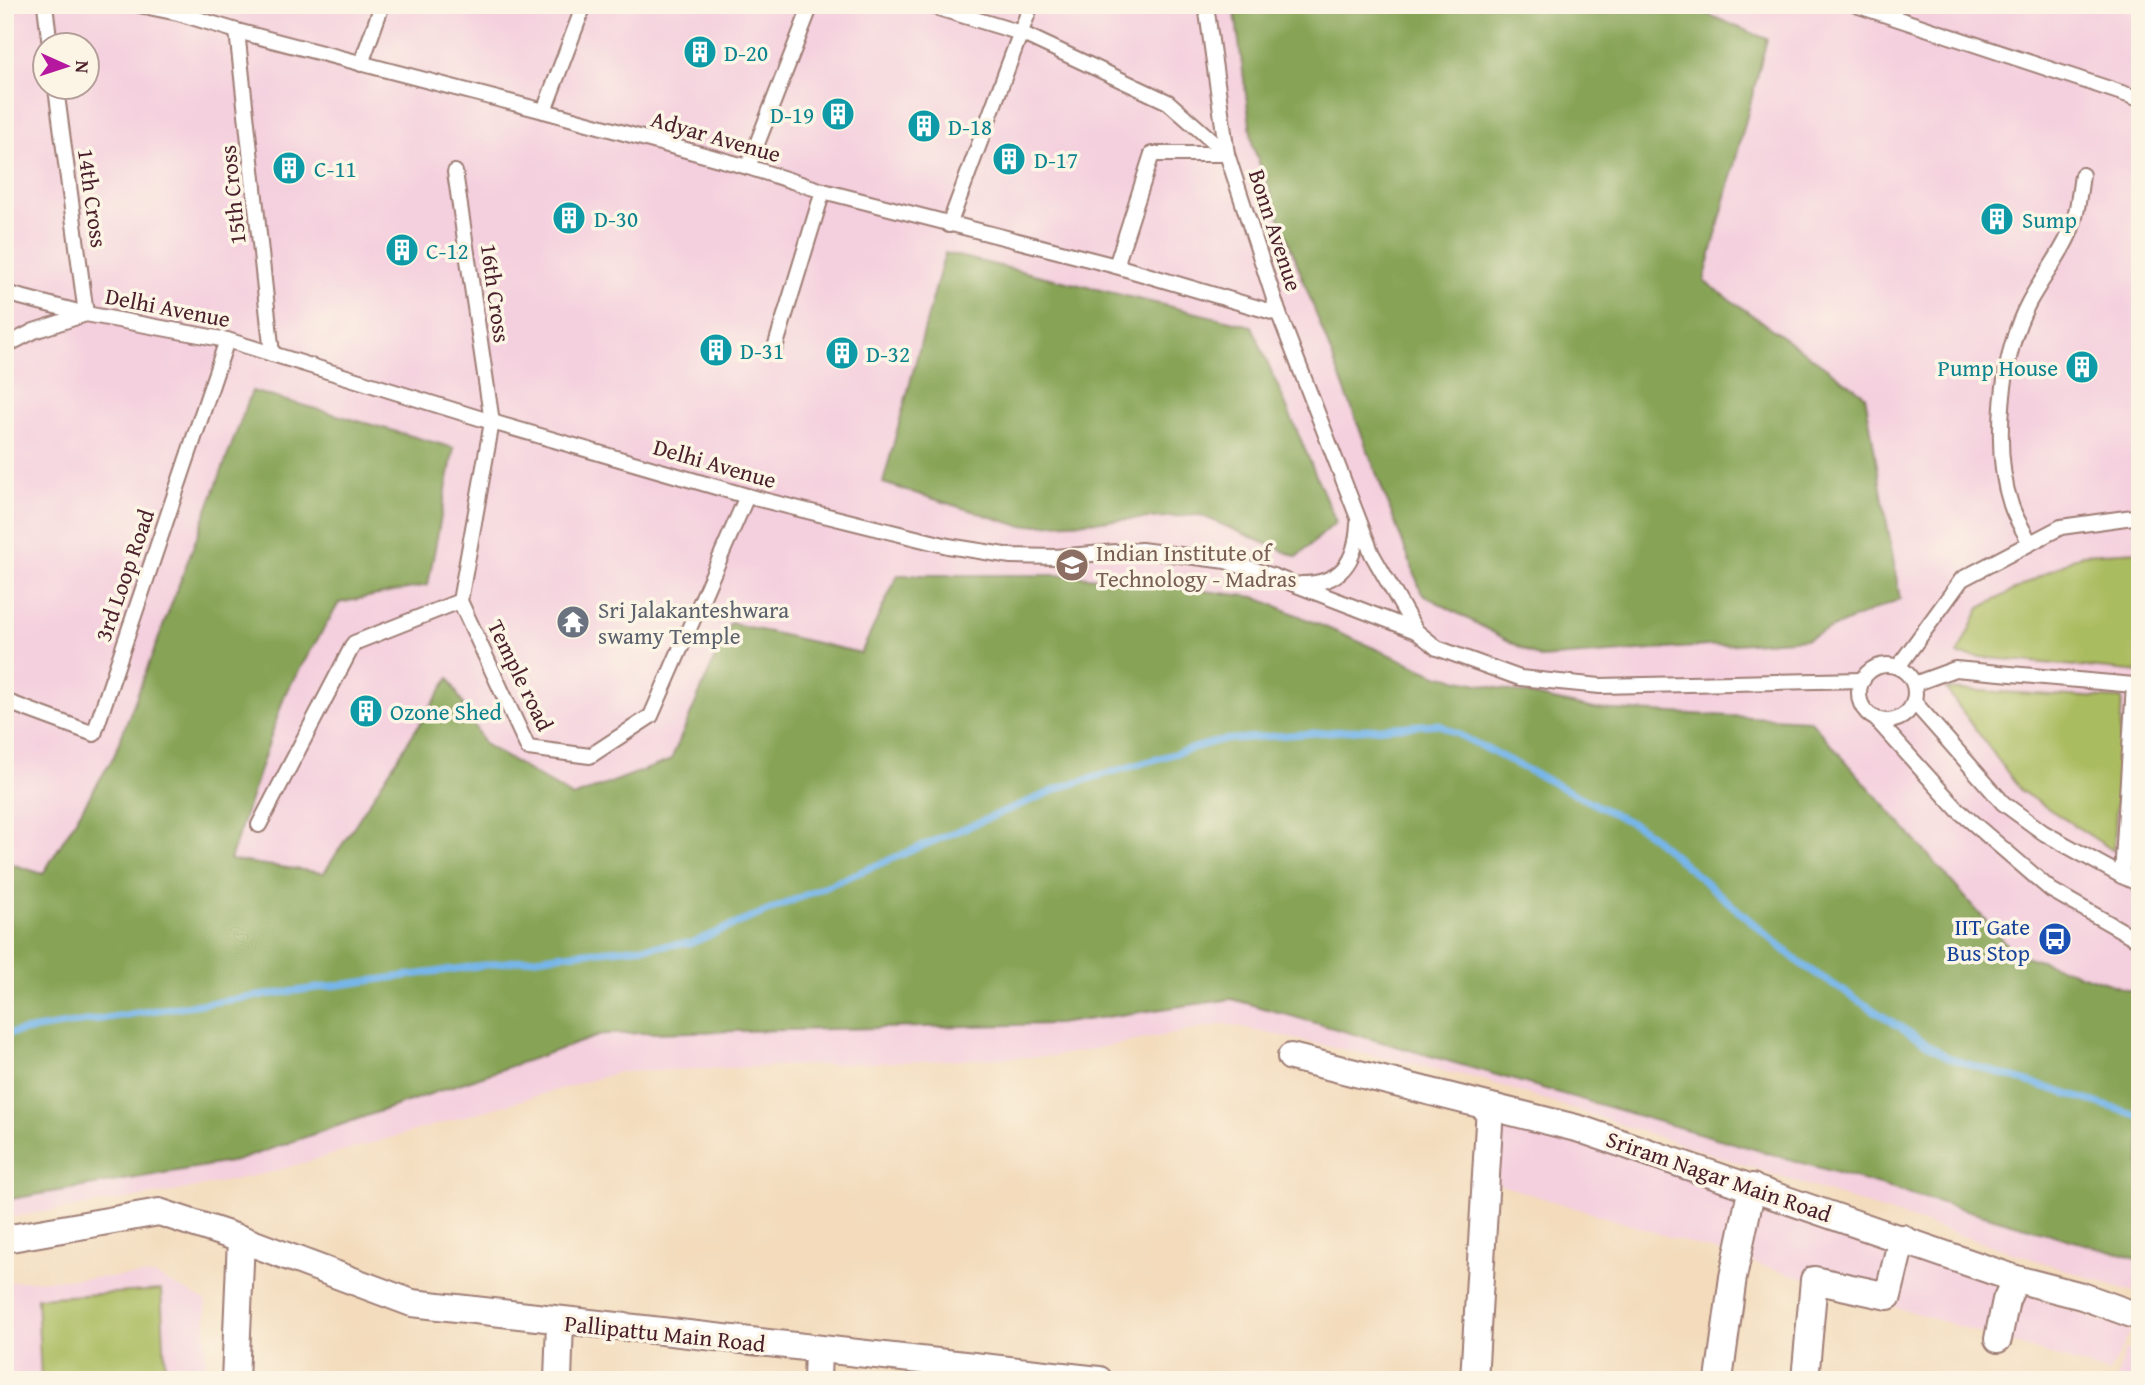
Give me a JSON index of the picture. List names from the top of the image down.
{
  "streets": {
    "street": ["Sriram Nagar Main Road", "Pallipattu Main Road"],
    "lane": [
      "Adyar Avenue",
      "15th Cross",
      "14th Cross",
      "Bonn Avenue",
      "16th Cross",
      "Delhi Avenue",
      "3rd Loop Road",
      "Temple road"
    ]
  },
  "crossings": [
    ["Adyar Avenue", "15th Cross"],
    ["Adyar Avenue", "Bonn Avenue"],
    ["15th Cross", "Delhi Avenue"],
    ["14th Cross", "Delhi Avenue"],
    ["Bonn Avenue", "Delhi Avenue"],
    ["16th Cross", "Delhi Avenue"],
    ["16th Cross", "Temple road"],
    ["Delhi Avenue", "3rd Loop Road"],
    ["Delhi Avenue", "Temple road"]
  ],
  "places": {
    "building": [
      "D-20",
      "D-19",
      "D-18",
      "D-17",
      "C-11",
      "D-30",
      "Sump",
      "C-12",
      "D-31",
      "D-32",
      "Pump House",
      "Ozone Shed"
    ],
    "school or university": ["Indian Institute of Technology - Madras"],
    "temple": ["Sri Jalakanteshwara swamy Temple"],
    "bus stop": ["IIT Gate Bus Stop"]
  },
  "north": "right"
}
